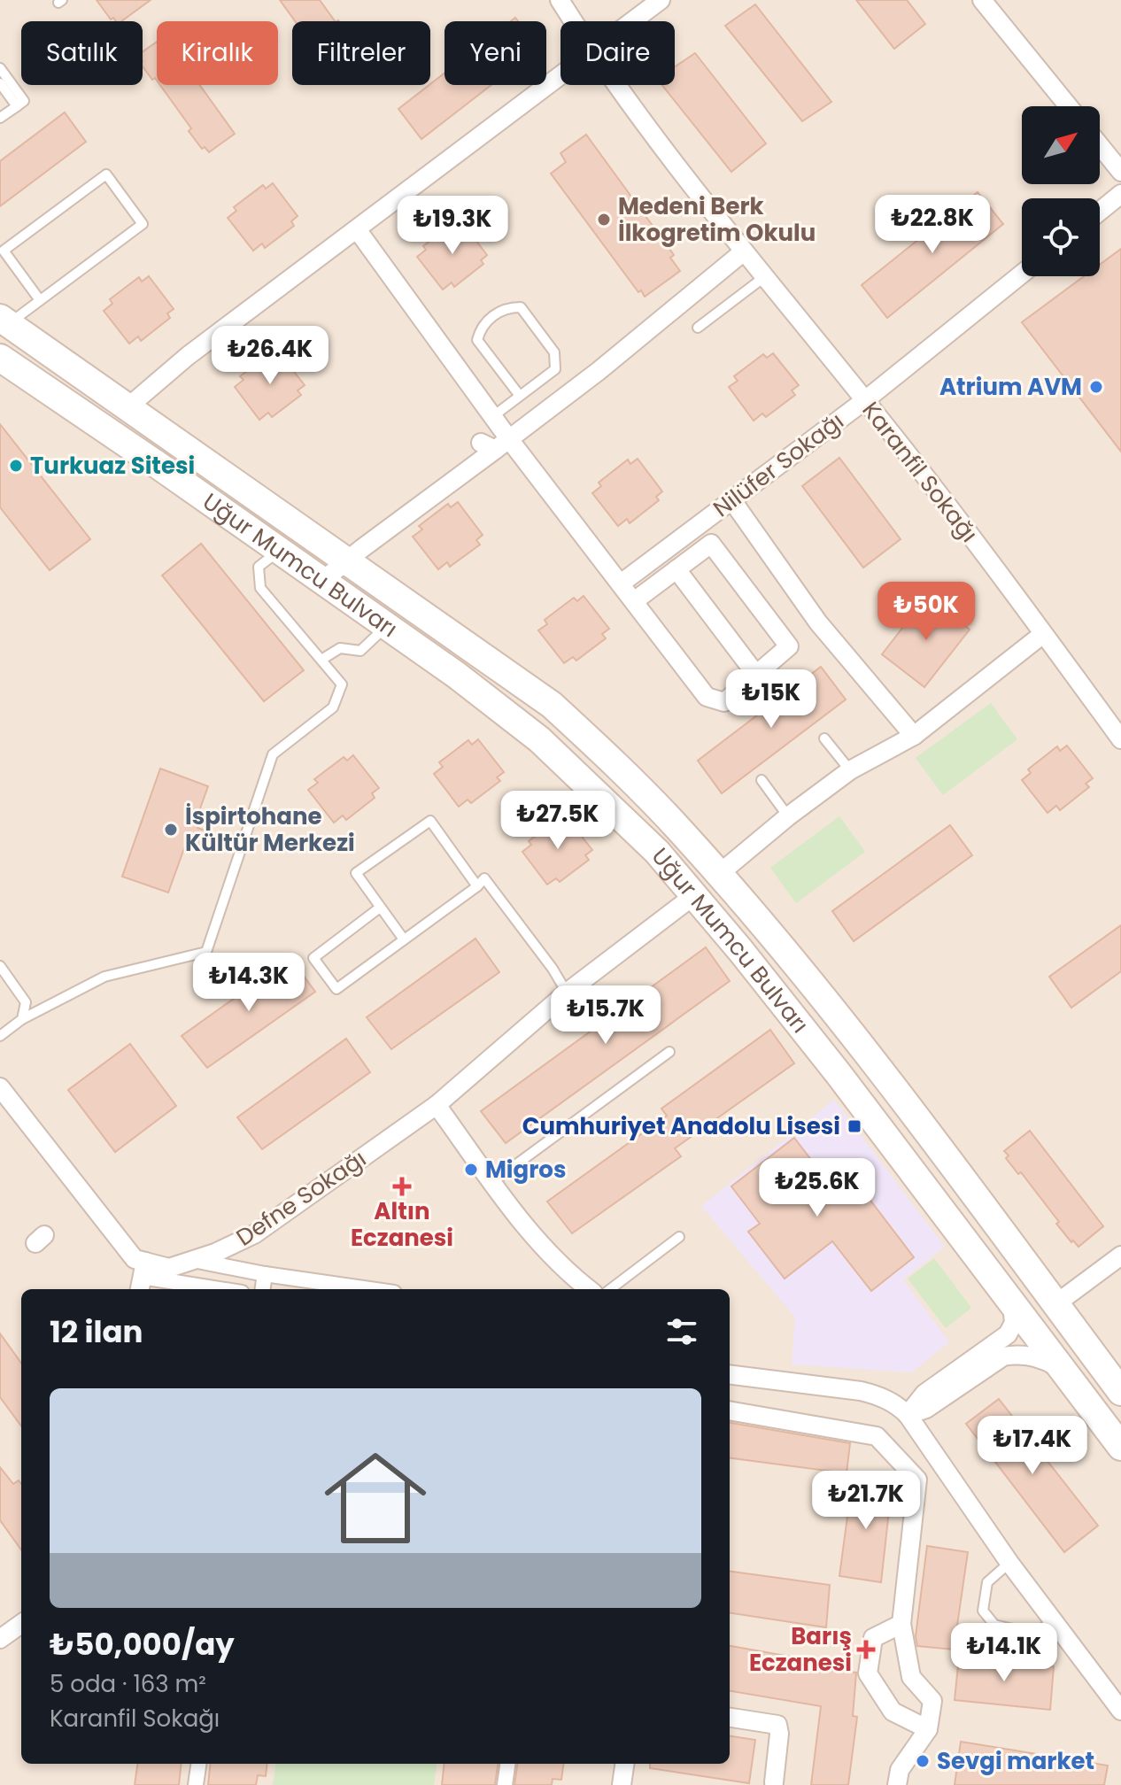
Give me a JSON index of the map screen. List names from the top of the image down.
{
  "streets": {
    "main road": ["Uğur Mumcu Bulvarı"],
    "street": ["Nilüfer Sokağı", "Karanfil Sokağı", "Defne Sokağı"]
  },
  "crossings": [
    ["Nilüfer Sokağı", "Karanfil Sokağı"],
    ["Uğur Mumcu Bulvarı", "Defne Sokağı"]
  ],
  "places": {
    "other": [
      "Medeni Berk İlkogretim Okulu",
      "Atrium AVM",
      "Turkuaz Sitesi",
      "İspirtohane Kültür Merkezi",
      "Migros",
      "Sevgi market"
    ],
    "transit": ["Cumhuriyet Anadolu Lisesi"],
    "health": ["Altın Eczanesi", "Barış Eczanesi"]
  },
  "north": "top right",
  "page": {
    "chip": [
      "Satılık",
      "Kiralık",
      "Filtreler",
      "Yeni",
      "Daire"
    ],
    "price": [
      "₺22.8K",
      "₺19.3K",
      "₺26.4K",
      "₺50K",
      "₺15K",
      "₺27.5K",
      "₺14.3K",
      "₺15.7K",
      "₺25.6K",
      "₺17.4K",
      "₺21.7K",
      "₺14.1K"
    ],
    "heading": "12 ilan",
    "list": [
      {
        "name": "₺50,000/ay",
        "note": "5 oda · 163 m² · Karanfil Sokağı"
      }
    ]
  }
}
